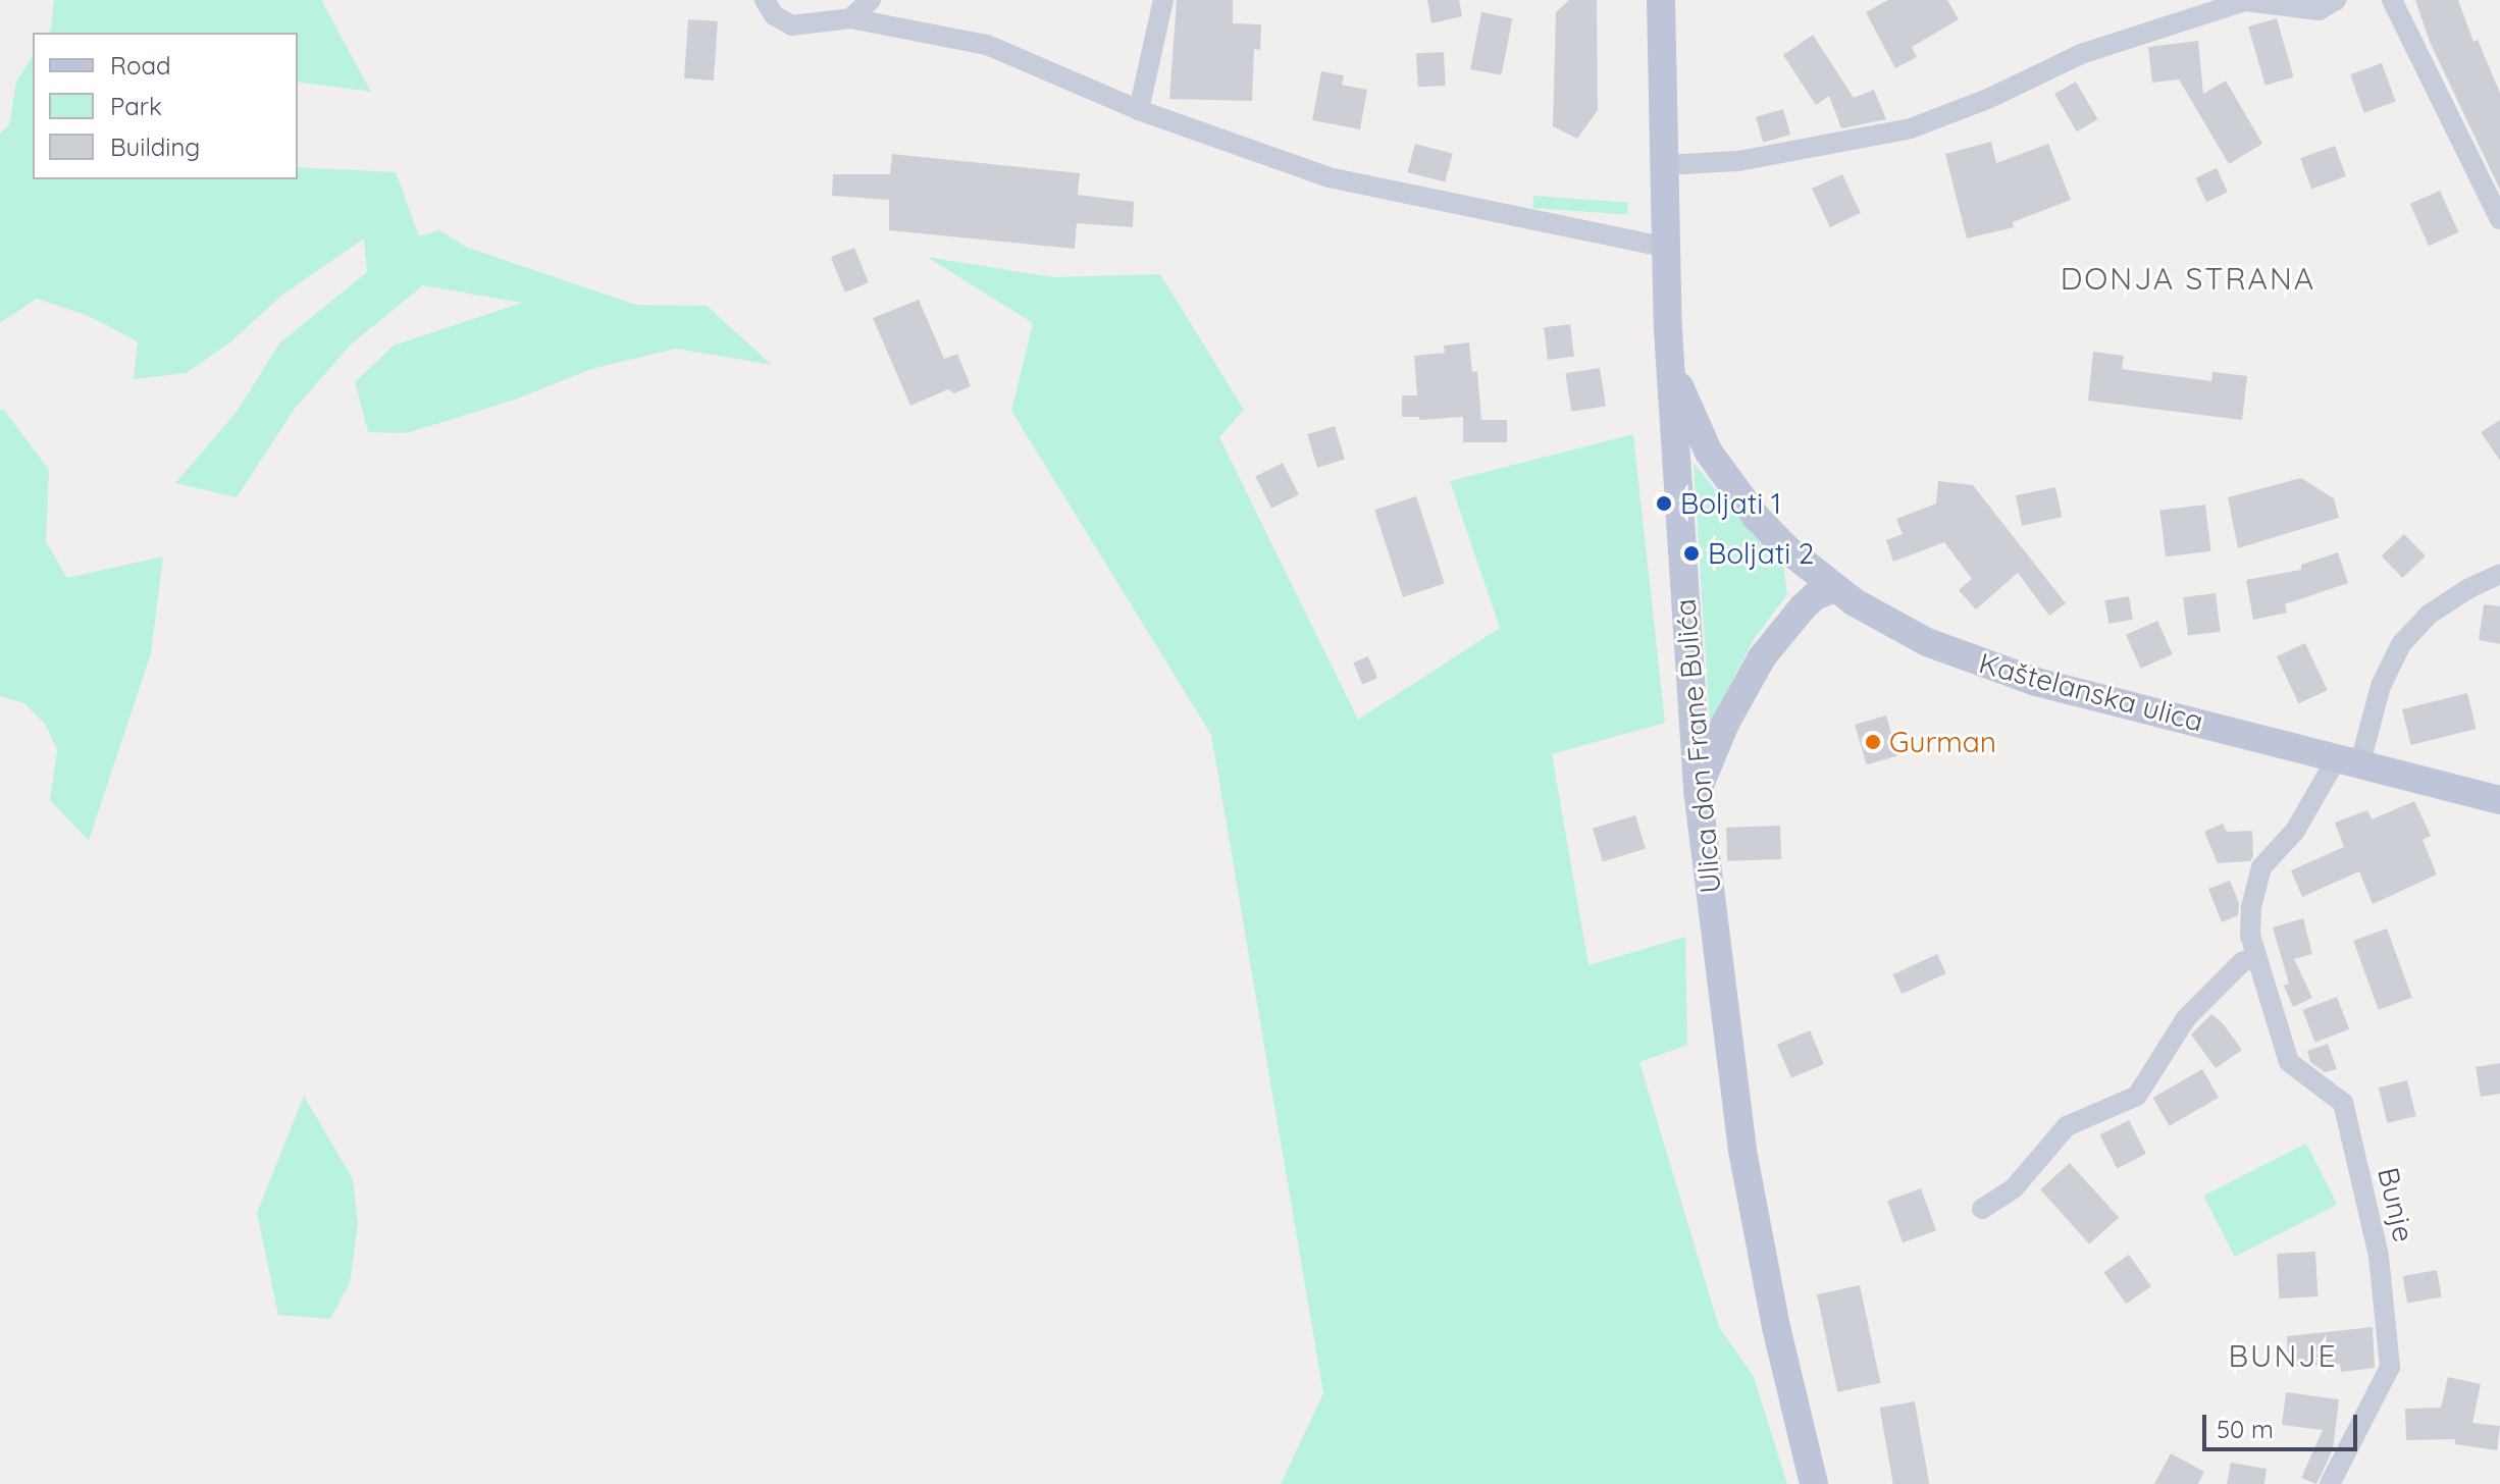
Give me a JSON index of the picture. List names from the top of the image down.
{
  "streets": {
    "street": ["Kaštelanska ulica", "Ulica don Frane Bulića", "Bunje"]
  },
  "crossings": [
    ["Kaštelanska ulica", "Ulica don Frane Bulića"],
    ["Kaštelanska ulica", "Bunje"]
  ],
  "districts": ["DONJA STRANA", "BUNJE"],
  "places": ["Boljati 1", "Boljati 2", "Gurman"],
  "legend": ["Road", "Park", "Building"],
  "scale_bar": "50 m"
}
